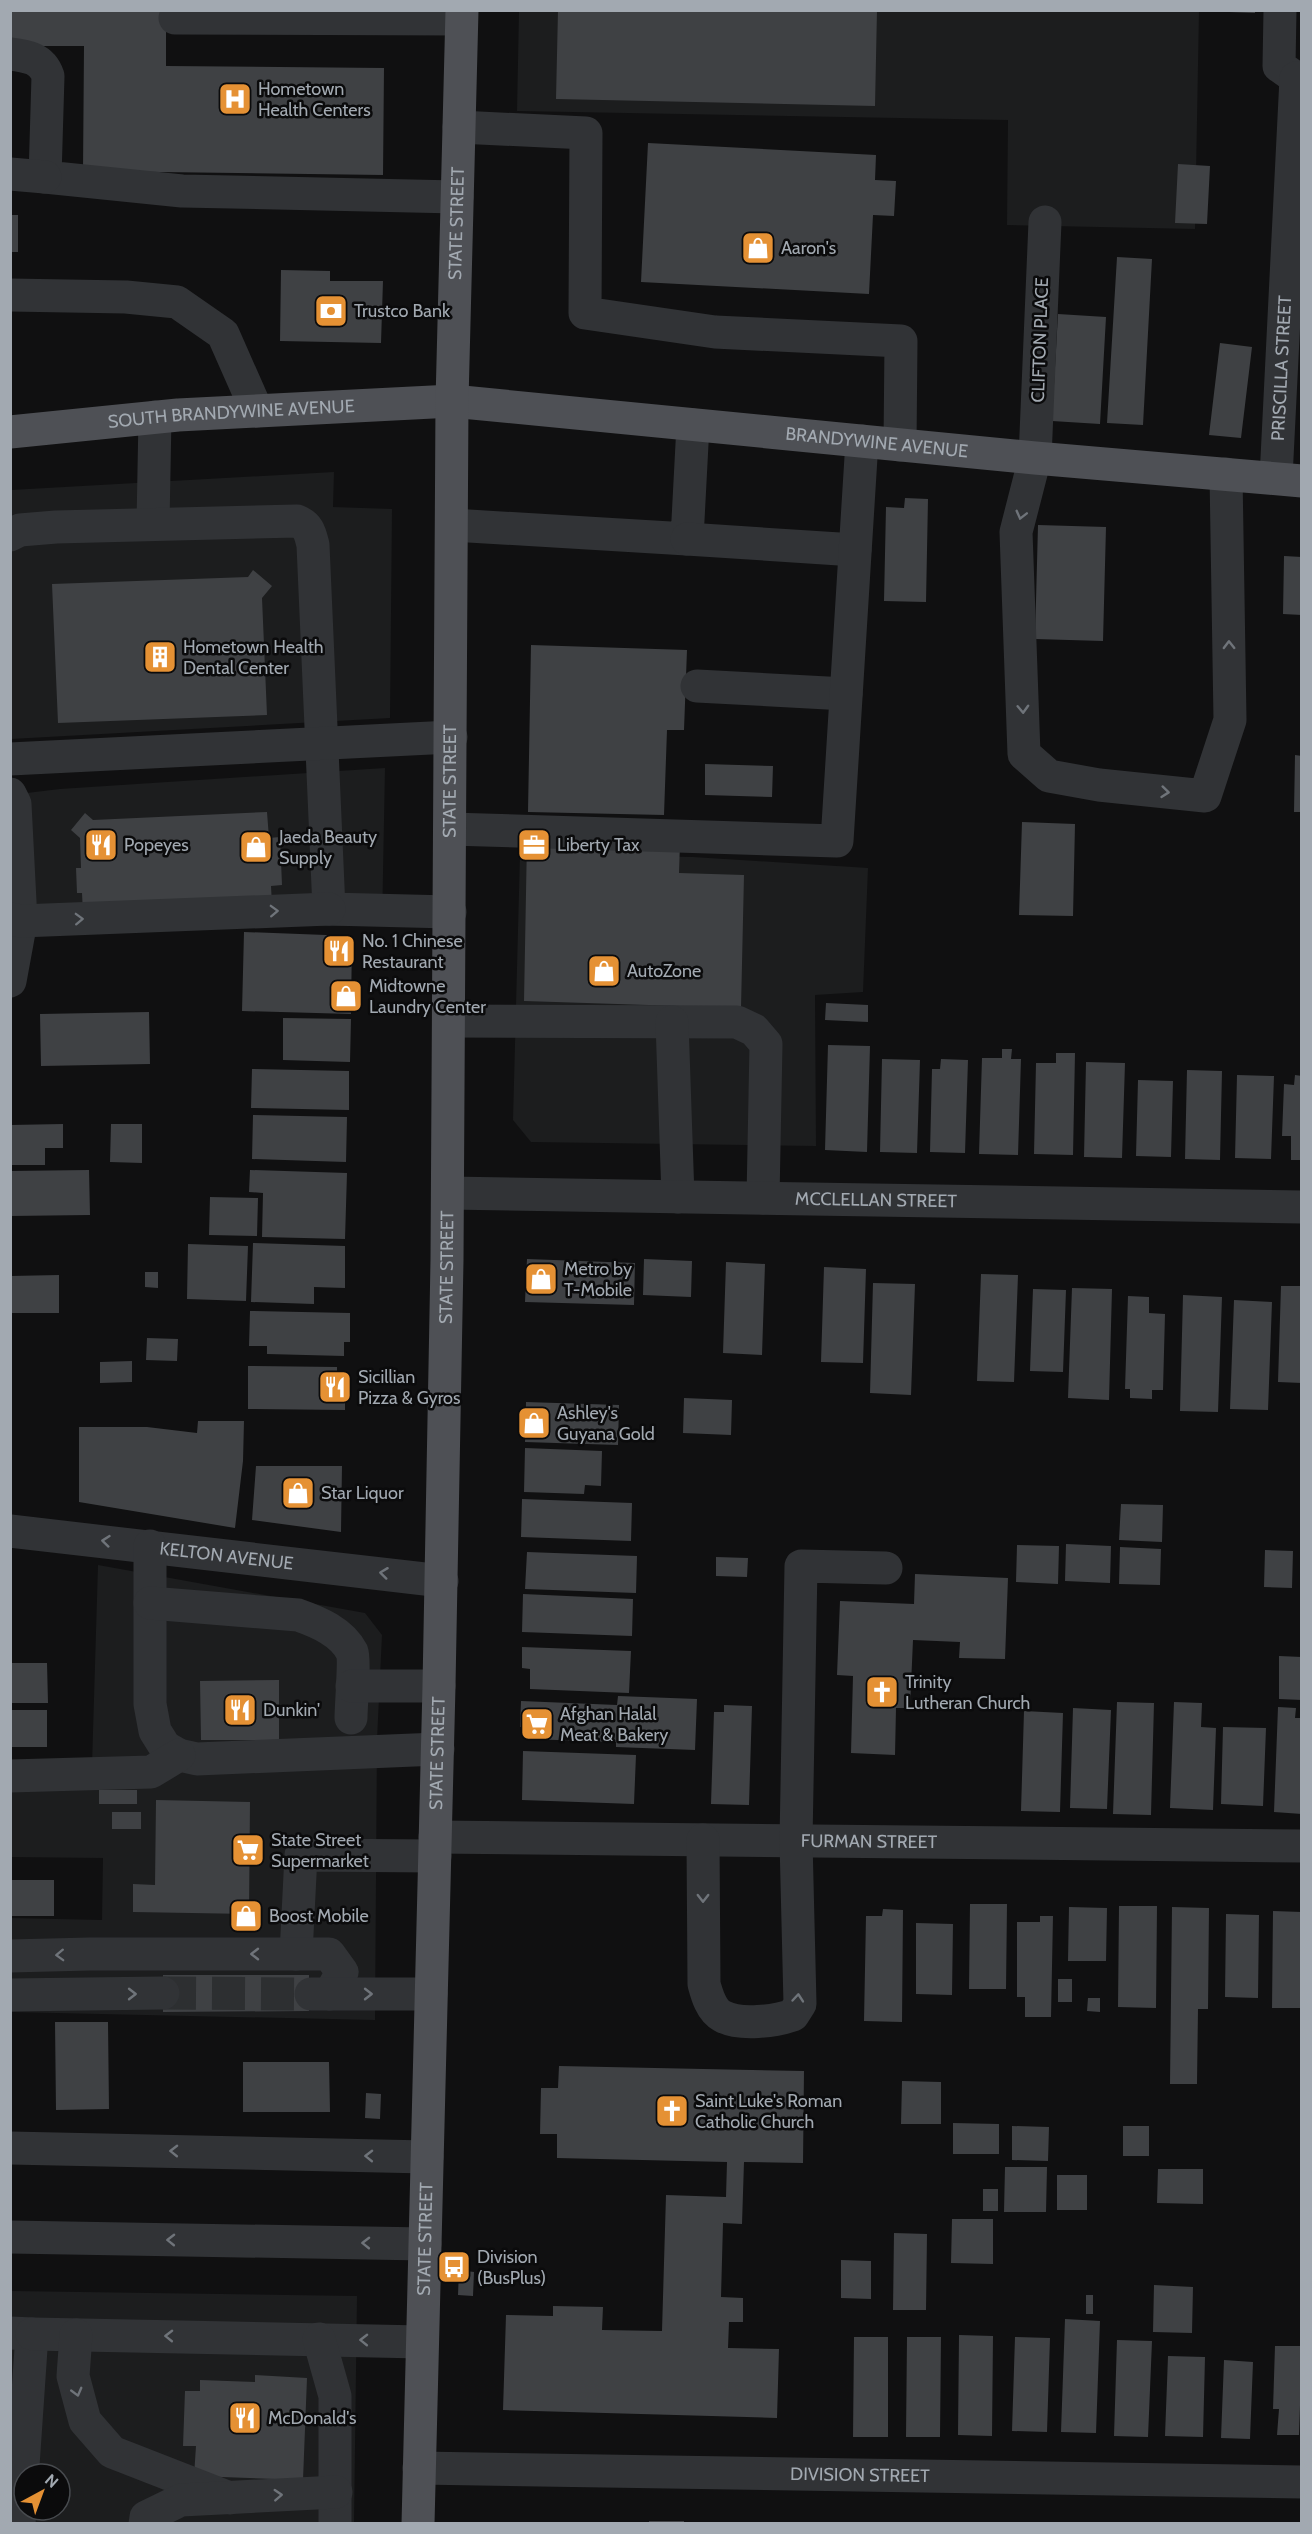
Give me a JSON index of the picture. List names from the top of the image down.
{
  "streets": {
    "main road": ["STATE STREET", "SOUTH BRANDYWINE AVENUE", "BRANDYWINE AVENUE"],
    "street": [
      "CLIFTON PLACE",
      "PRISCILLA STREET",
      "MCCLELLAN STREET",
      "KELTON AVENUE",
      "FURMAN STREET",
      "DIVISION STREET"
    ]
  },
  "crossings": [
    ["STATE STREET", "SOUTH BRANDYWINE AVENUE"],
    ["STATE STREET", "BRANDYWINE AVENUE"],
    ["STATE STREET", "MCCLELLAN STREET"],
    ["STATE STREET", "KELTON AVENUE"],
    ["STATE STREET", "FURMAN STREET"],
    ["STATE STREET", "DIVISION STREET"],
    ["CLIFTON PLACE", "BRANDYWINE AVENUE"],
    ["PRISCILLA STREET", "BRANDYWINE AVENUE"],
    ["SOUTH BRANDYWINE AVENUE", "BRANDYWINE AVENUE"]
  ],
  "places": {
    "hospital": ["Hometown Health Centers"],
    "shop": [
      "Aaron's",
      "Jaeda Beauty Supply",
      "AutoZone",
      "Midtowne Laundry Center",
      "Metro by T-Mobile",
      "Ashley's Guyana Gold",
      "Star Liquor",
      "Boost Mobile"
    ],
    "bank": ["Trustco Bank"],
    "building": ["Hometown Health Dental Center"],
    "restaurant": [
      "Popeyes",
      "No. 1 Chinese Restaurant",
      "Sicillian Pizza & Gyros",
      "Dunkin'",
      "McDonald's"
    ],
    "office": ["Liberty Tax"],
    "church": ["Trinity Lutheran Church", "Saint Luke's Roman Catholic Church"],
    "supermarket": ["Afghan Halal Meat & Bakery", "State Street Supermarket"],
    "bus stop": ["Division (BusPlus)"]
  },
  "north": "top right"
}
